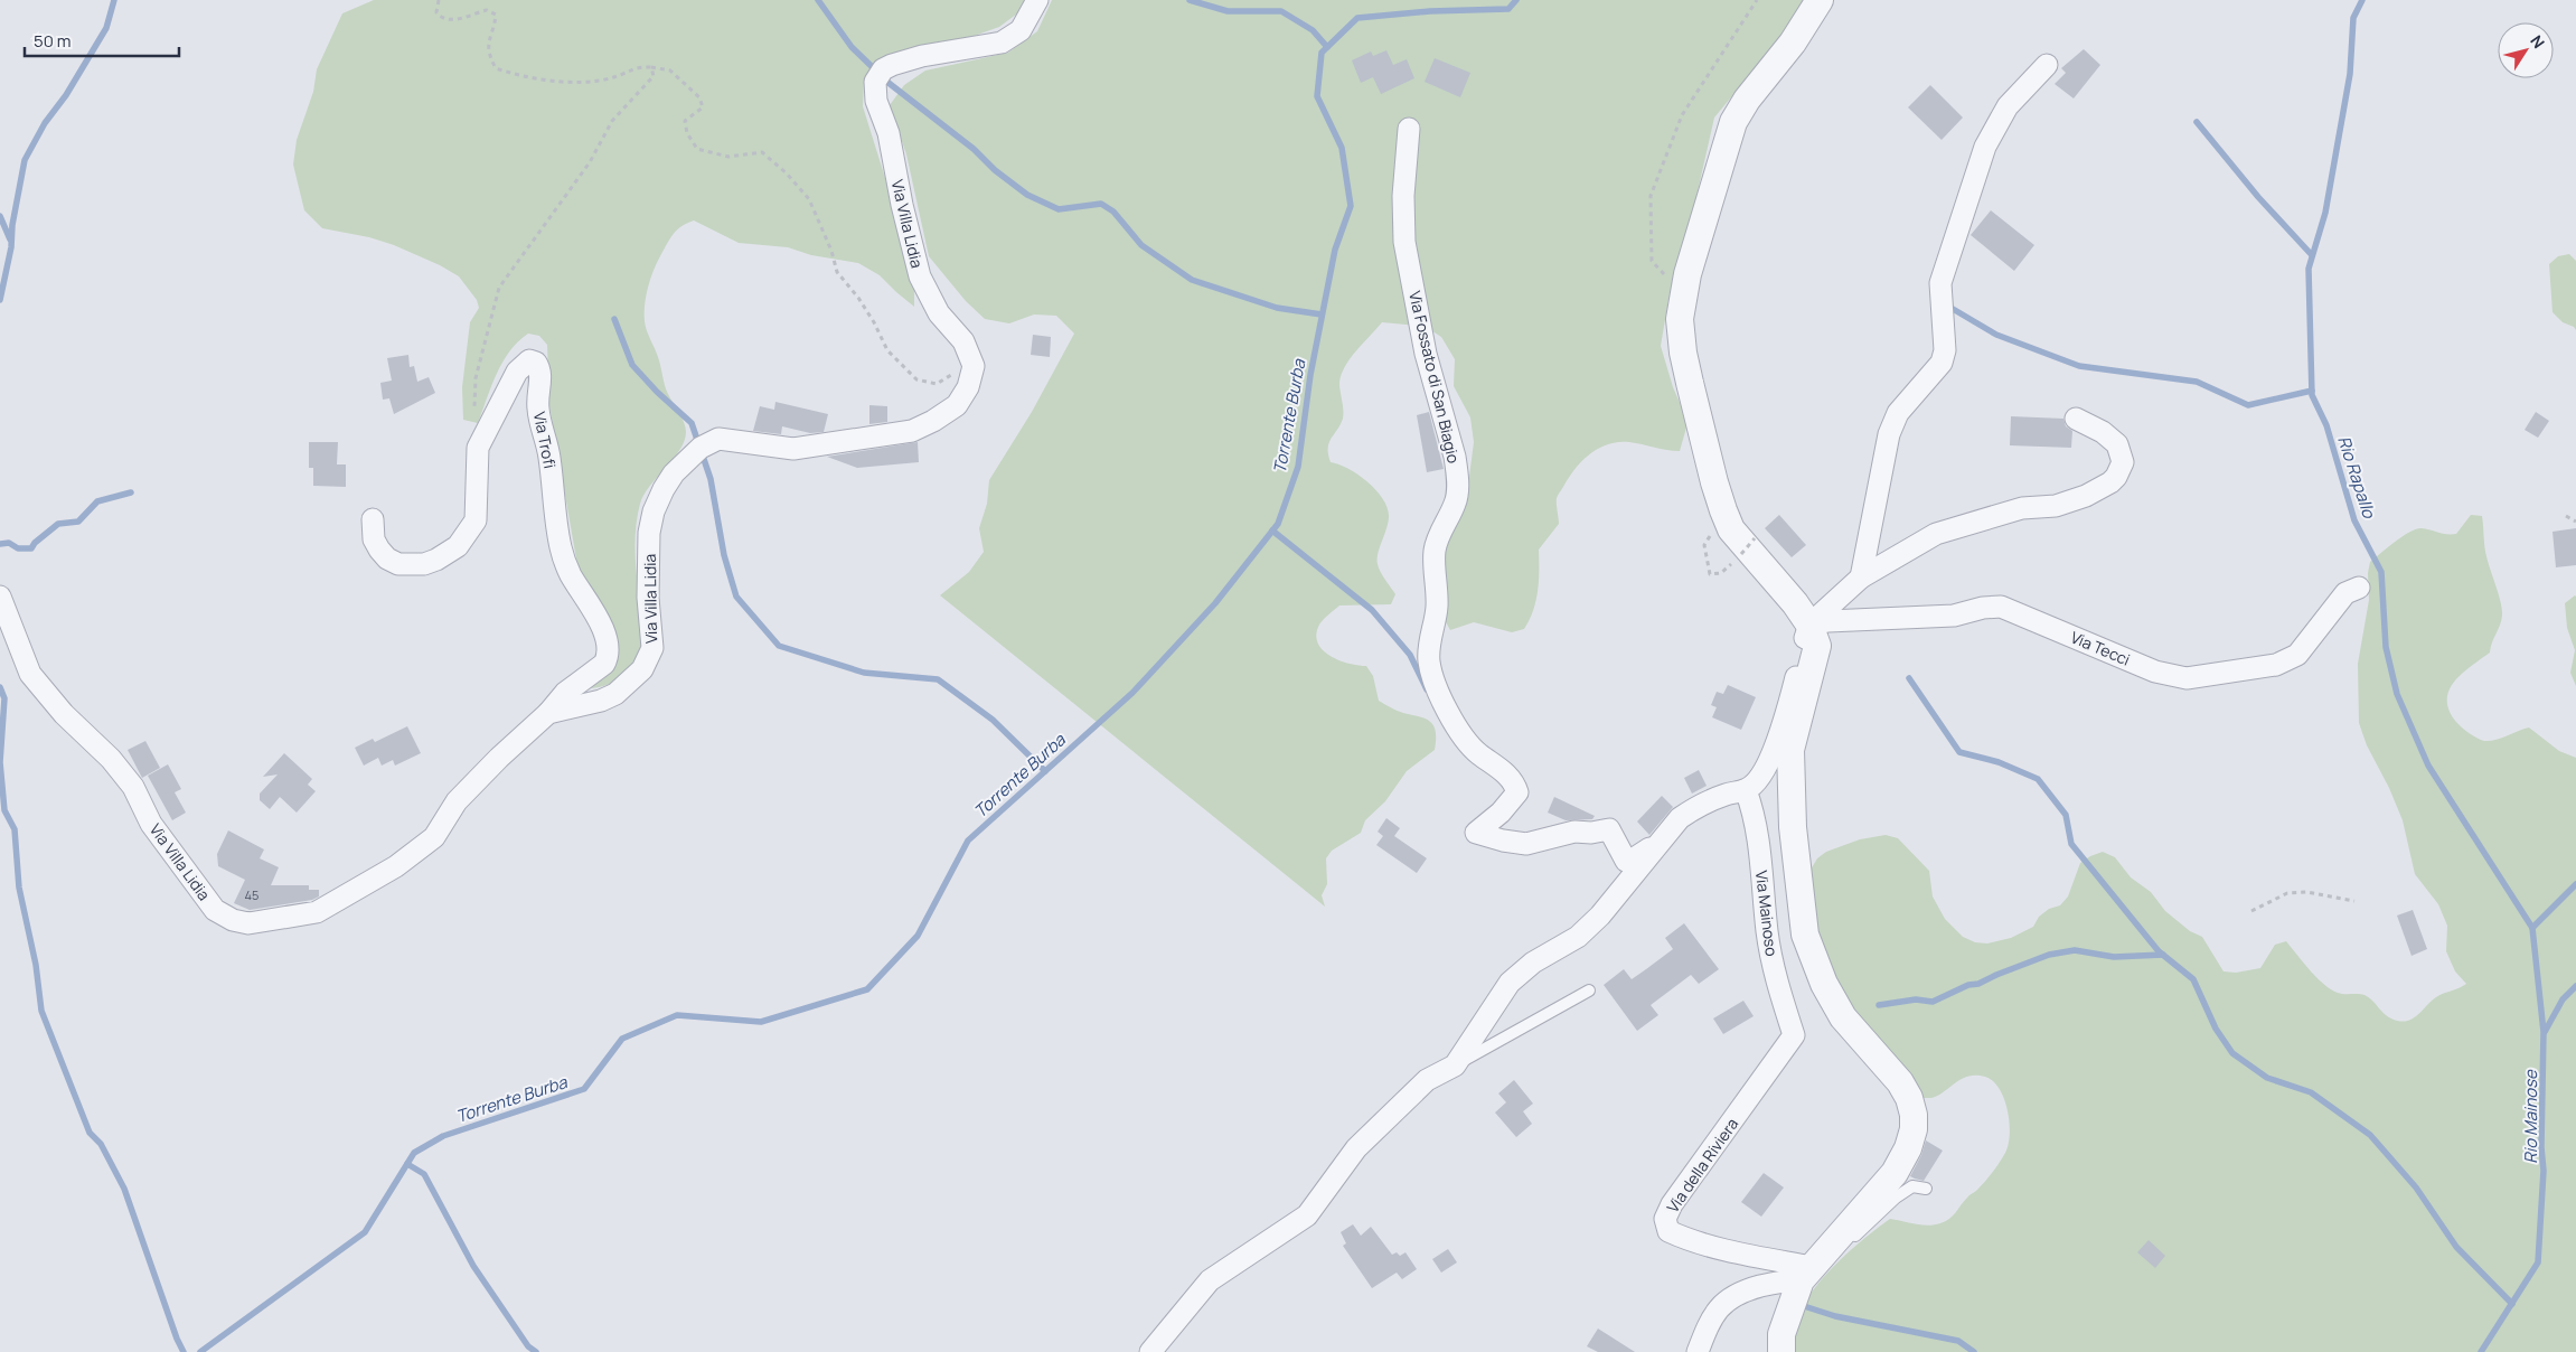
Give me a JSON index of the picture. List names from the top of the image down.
{
  "streets": {
    "street": [
      "Via Villa Lidia",
      "Via Fossato di San Biagio",
      "Via Trofi",
      "Via Tecci",
      "Via Mainoso",
      "Via della Riviera"
    ]
  },
  "crossings": [
    ["Via Villa Lidia", "Via Trofi"],
    ["Via Mainoso", "Via della Riviera"]
  ],
  "water": ["Torrente Burba", "Rio Rapallo", "Rio Mainose"],
  "house_numbers": ["45"],
  "scale_bar": "50 m",
  "north": "top right"
}
